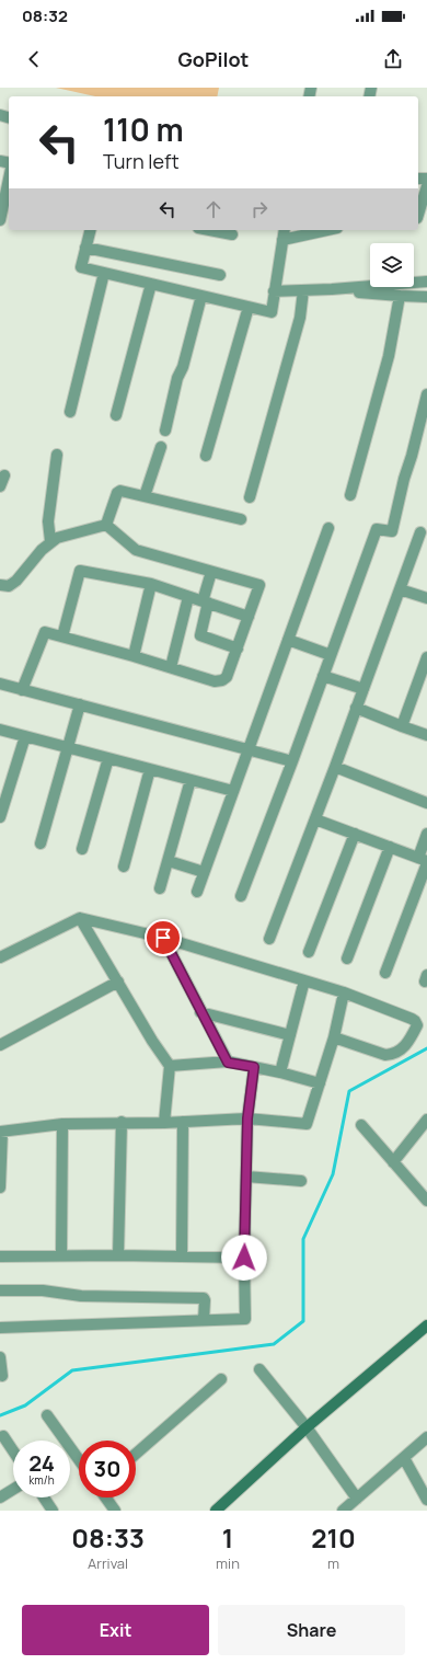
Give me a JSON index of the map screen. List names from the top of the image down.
{
  "page": {
    "status": "08:32",
    "header": "GoPilot",
    "turn": ["110 m", "Turn left"],
    "speed": "24 km/h",
    "limit": "30",
    "eta": [
      "08:33",
      "Arrival",
      "1",
      "min",
      "210",
      "m"
    ],
    "buttons": ["Exit", "Share"]
  }
}
